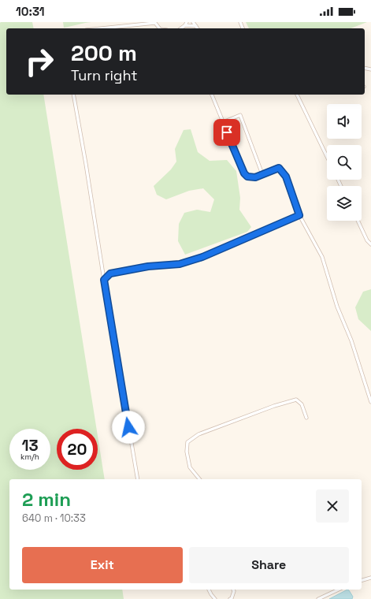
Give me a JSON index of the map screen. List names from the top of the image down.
{
  "page": {
    "status": "10:31",
    "turn": ["200 m", "Turn right"],
    "speed": "13 km/h",
    "limit": "20",
    "heading": ["2 min", "640 m · 10:33"],
    "buttons": ["Exit", "Share"]
  }
}
